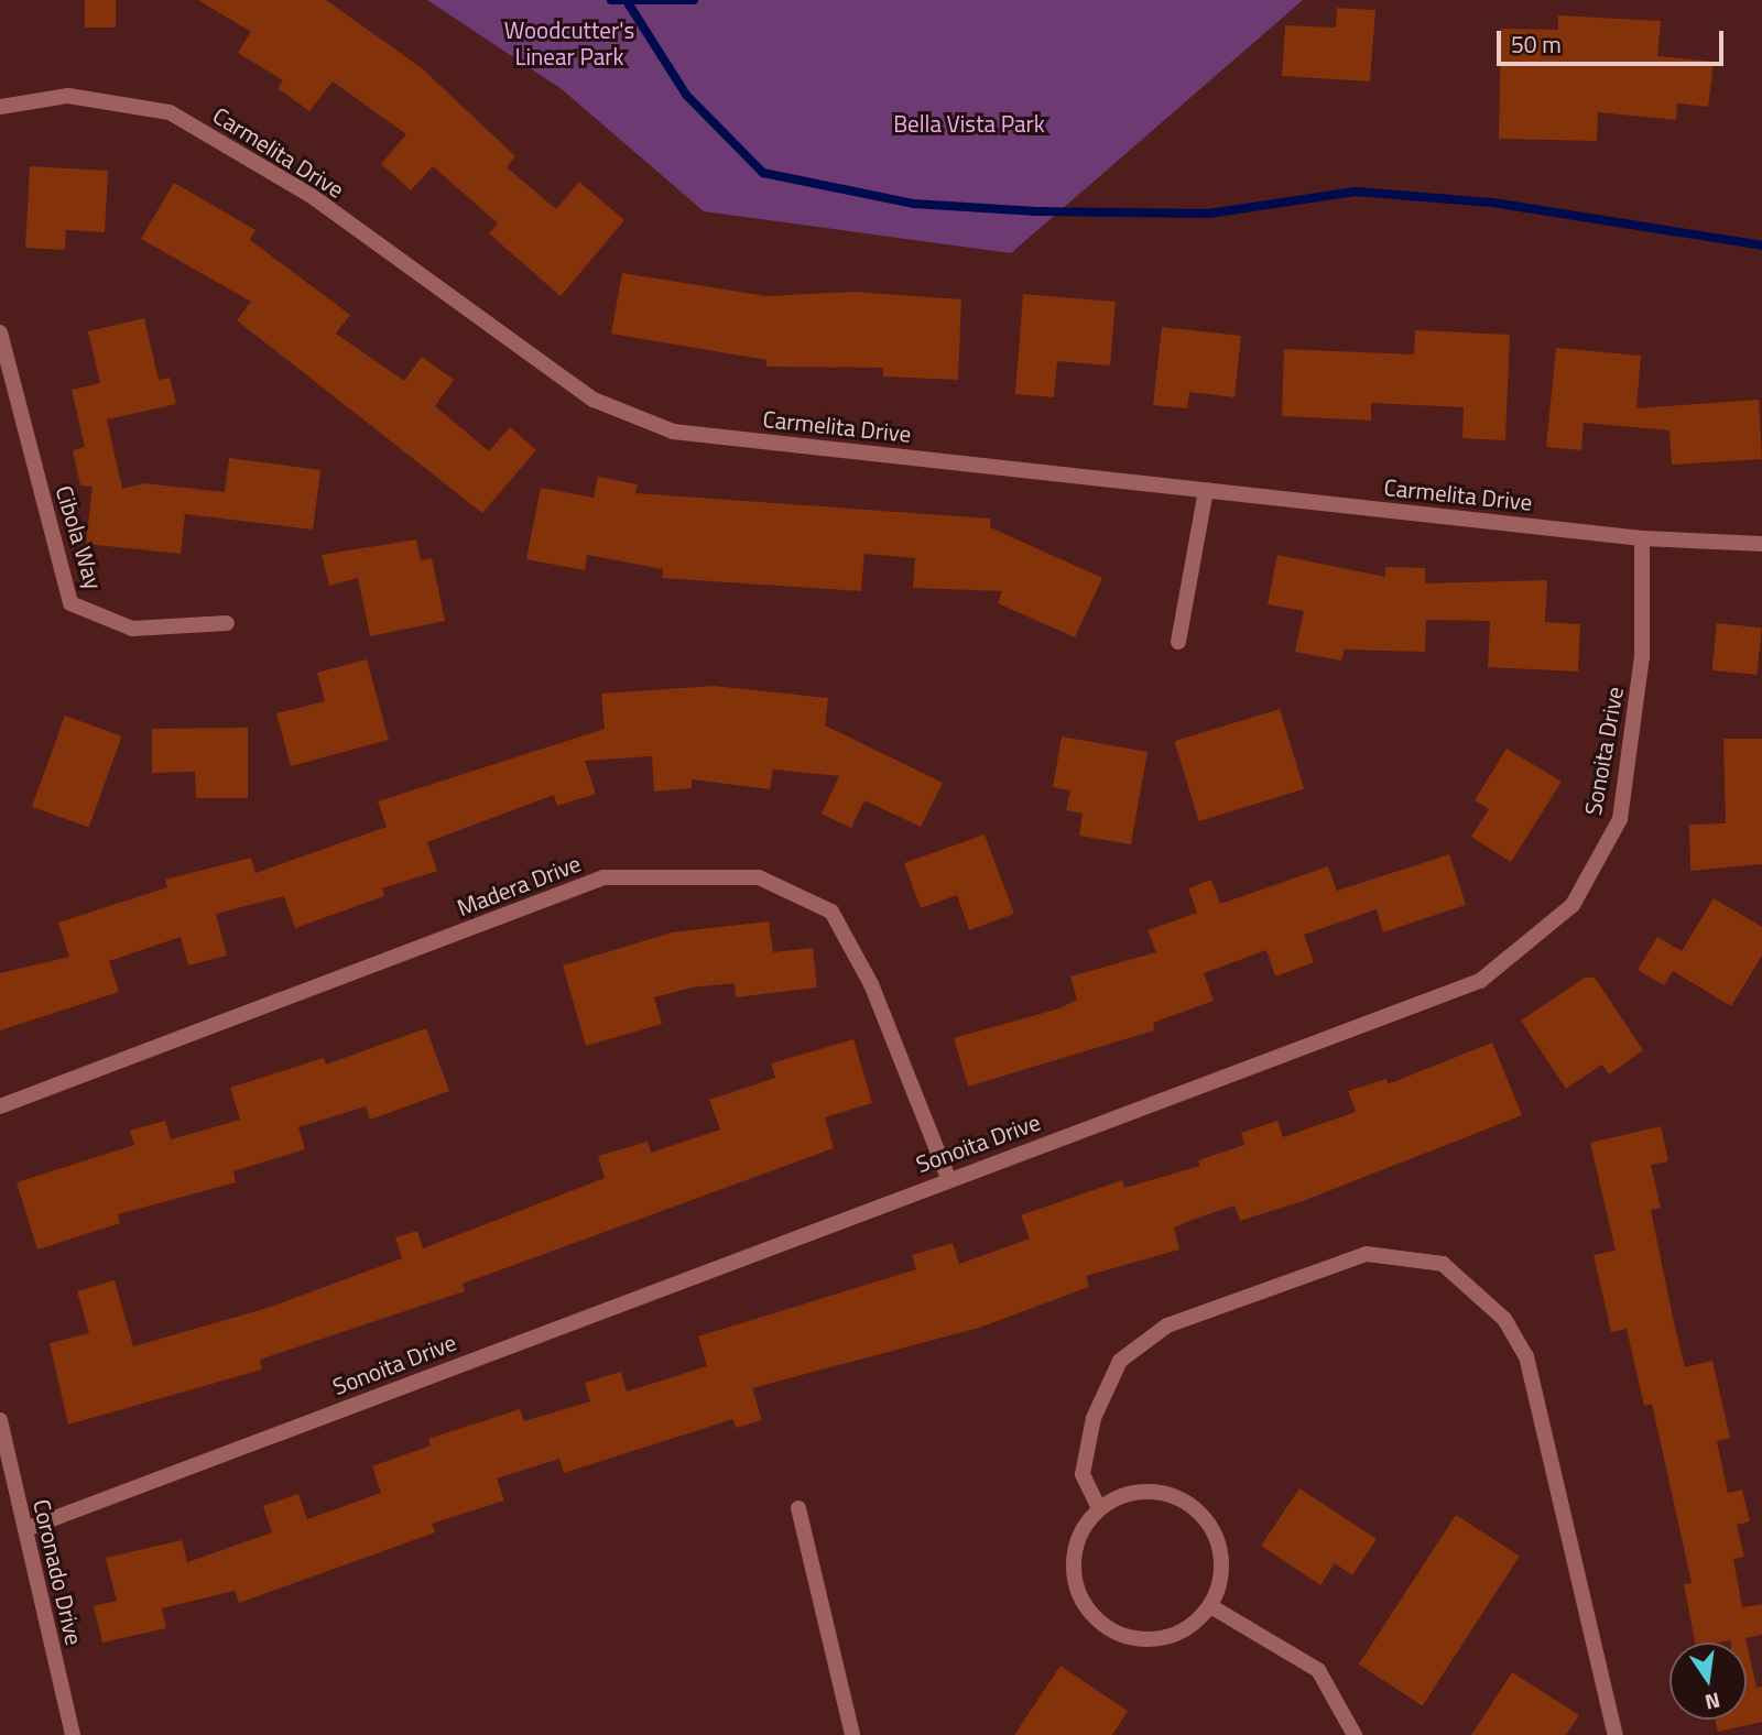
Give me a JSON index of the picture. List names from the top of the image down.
{
  "streets": {
    "street": [
      "Carmelita Drive",
      "Cibola Way",
      "Sonoita Drive",
      "Madera Drive",
      "Coronado Drive"
    ]
  },
  "crossings": [
    ["Carmelita Drive", "Sonoita Drive"],
    ["Sonoita Drive", "Madera Drive"],
    ["Sonoita Drive", "Coronado Drive"]
  ],
  "parks": ["Woodcutter's Linear Park", "Bella Vista Park"],
  "scale_bar": "50 m",
  "north": "bottom"
}
